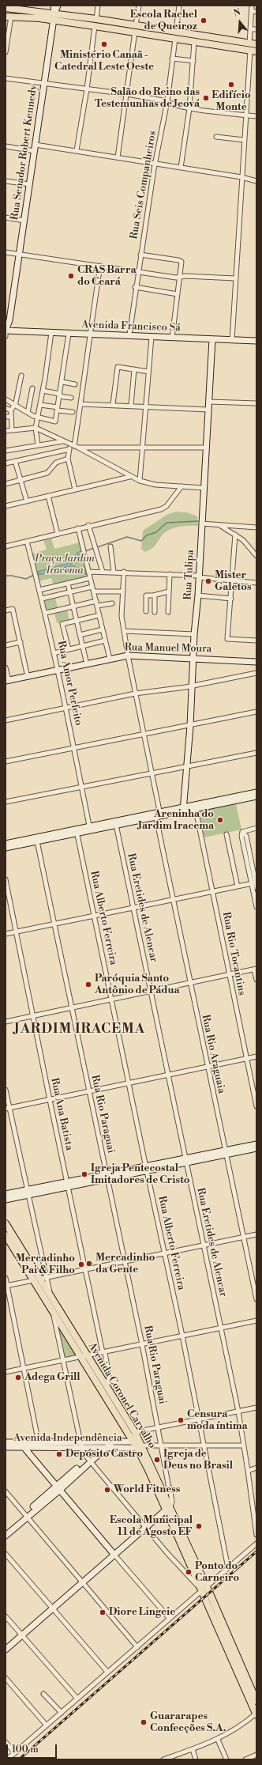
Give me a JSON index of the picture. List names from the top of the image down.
{
  "streets": {
    "main road": ["Avenida Coronel Carvalho"],
    "street": [
      "Rua Senador Robert Kennedy",
      "Rua Seis Companheiros",
      "Avenida Francisco Sá",
      "Rua Tulipa",
      "Rua Manuel Moura",
      "Rua Amor Perfeito",
      "Rua Eretides de Alencar",
      "Rua Alberto Ferreira",
      "Rua Rio Tocantins",
      "Rua Rio Araguaia",
      "Rua Ana Batista",
      "Rua Rio Paraguai",
      "Avenida Independência"
    ]
  },
  "crossings": [
    ["Rua Senador Robert Kennedy", "Avenida Francisco Sá"],
    ["Rua Seis Companheiros", "Avenida Francisco Sá"],
    ["Avenida Francisco Sá", "Rua Tulipa"],
    ["Rua Tulipa", "Rua Manuel Moura"],
    ["Rua Manuel Moura", "Rua Amor Perfeito"],
    ["Rua Manuel Moura", "Rua Rio Araguaia"],
    ["Rua Eretides de Alencar", "Avenida Independência"],
    ["Rua Alberto Ferreira", "Avenida Independência"],
    ["Rua Ana Batista", "Avenida Coronel Carvalho"],
    ["Rua Rio Paraguai", "Avenida Coronel Carvalho"],
    ["Rua Rio Paraguai", "Avenida Independência"],
    ["Avenida Coronel Carvalho", "Avenida Independência"]
  ],
  "districts": ["JARDIM IRACEMA"],
  "parks": ["Praça Jardim Iracema"],
  "places": [
    "Escola Rachel de Queiroz",
    "Ministério Canaã - Catedral Leste Oeste",
    "Edifício Monte",
    "Salão do Reino das Testemunhas de Jeová",
    "CRAS Barra do Ceará",
    "Mister Galetos",
    "Areninha do Jardim Iracema",
    "Paróquia Santo Antônio de Pádua",
    "Igreja Pentecostal Imitadores de Cristo",
    "Mercadinho da Gente",
    "Mercadinho Pai & Filho",
    "Adega Grill",
    "Censura moda íntima",
    "Depósito Castro",
    "Igreja de Deus no Brasil",
    "World Fitness",
    "Escola Municipal 11 de Agosto EF",
    "Ponto do Carneiro",
    "Diore Lingeie",
    "Guararapes Confecções S.A."
  ],
  "scale_bar": "100 m",
  "north": "top"
}
